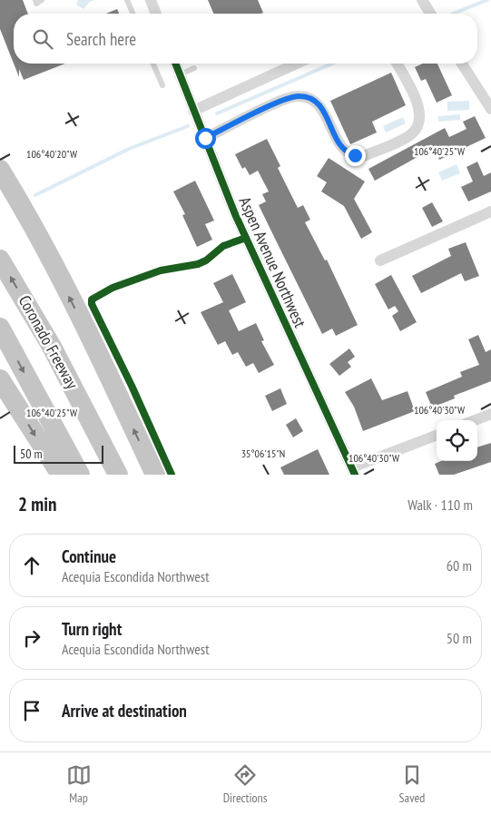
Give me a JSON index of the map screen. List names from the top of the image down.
{
  "streets": {
    "highway": ["Coronado Freeway"],
    "street": ["Aspen Avenue Northwest"]
  },
  "scale_bar": "50 m",
  "page": {
    "search": "Search here",
    "scale": "50 m",
    "heading": ["2 min", "Walk · 110 m"],
    "list": [
      ["Continue", "Acequia Escondida Northwest", "60 m"],
      ["Turn right", "Acequia Escondida Northwest", "50 m"],
      "Arrive at destination"
    ],
    "nav": ["Map", "Directions", "Saved"]
  },
  "coordinates": [
    "106°40'25\"W",
    "106°40'20\"W",
    "106°40'30\"W",
    "35°06'15\"N"
  ]
}
